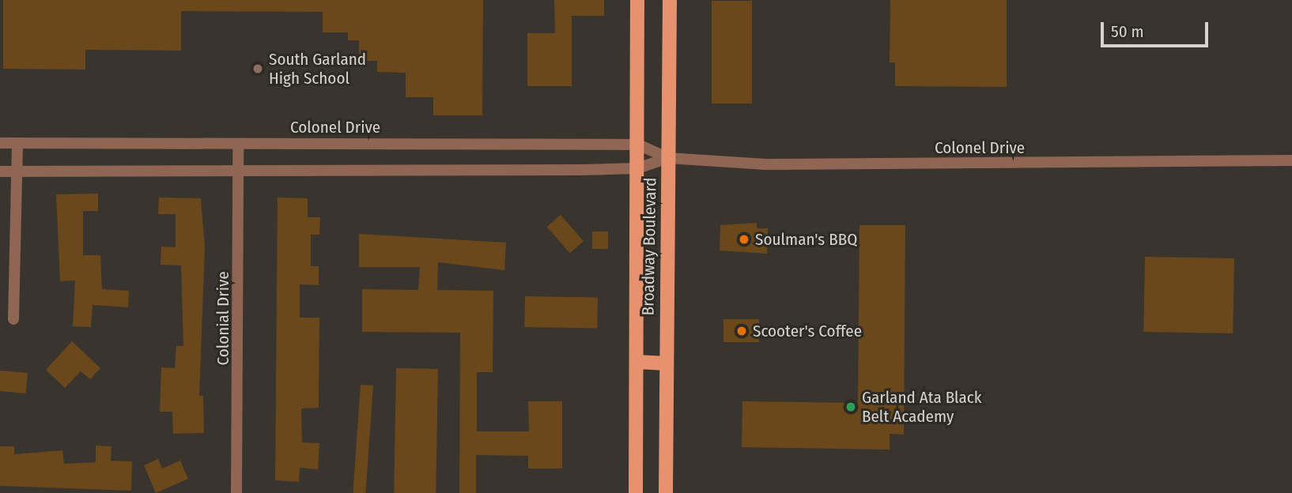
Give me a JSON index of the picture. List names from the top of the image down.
{
  "streets": {
    "main road": ["Broadway Boulevard"],
    "street": ["Colonel Drive", "Colonial Drive"]
  },
  "crossings": [
    ["Colonel Drive", "Broadway Boulevard"],
    ["Colonel Drive", "Colonial Drive"]
  ],
  "places": [
    "South Garland High School",
    "Soulman's BBQ",
    "Scooter's Coffee",
    "Garland Ata Black Belt Academy"
  ],
  "scale_bar": "50 m"
}
